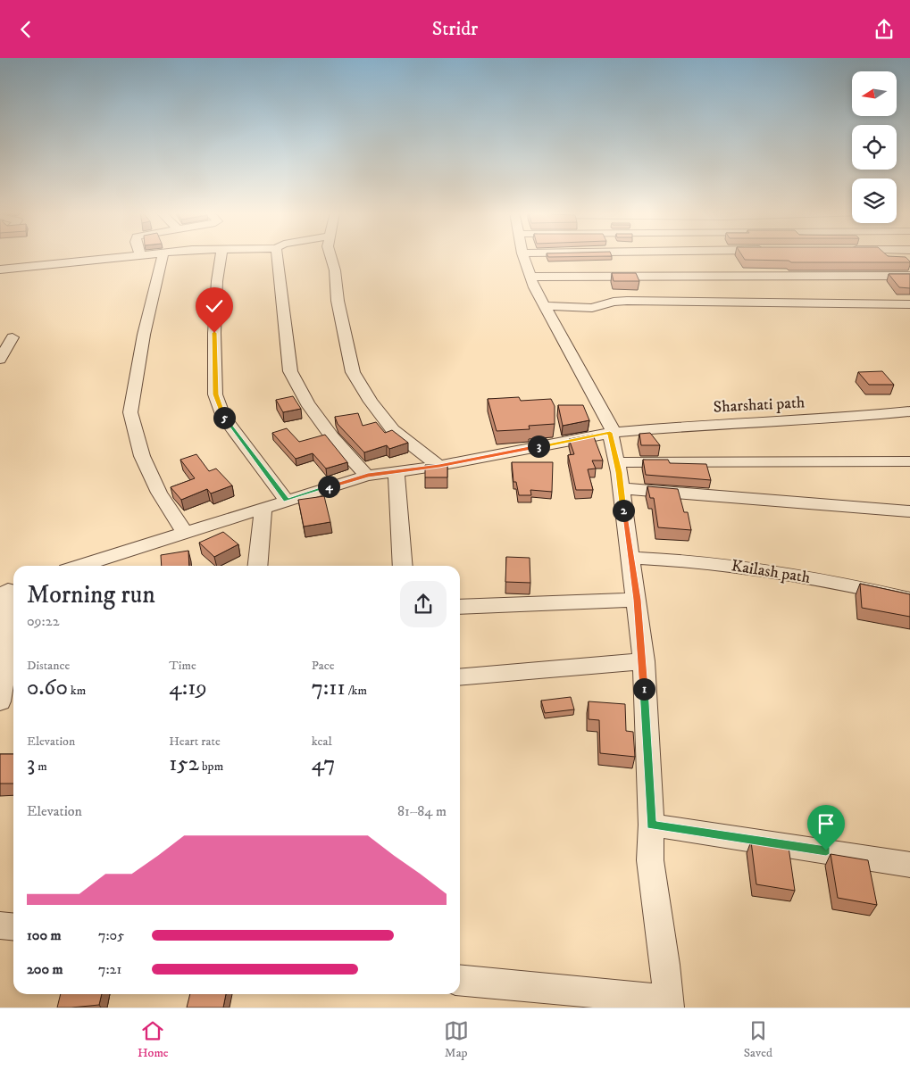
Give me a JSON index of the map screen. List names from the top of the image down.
{
  "streets": {
    "street": ["Sharshati path", "Kailash path"]
  },
  "north": "left",
  "page": {
    "header": "Stridr",
    "pins": [
      "5",
      "3",
      "4",
      "2",
      "1"
    ],
    "heading": ["Morning run", "09:22"],
    "stats": [
      ["Distance", "0.60 km"],
      ["Time", "4:19"],
      ["Pace", "7:11 /km"],
      ["Elevation", "3 m"],
      ["Heart rate", "152 bpm"],
      ["kcal", "47"]
    ],
    "chart": ["Elevation", "81–84 m"],
    "list": [
      {
        "name": "100 m",
        "note": "7:05"
      },
      {
        "name": "200 m",
        "note": "7:21"
      }
    ],
    "tabs": ["Home", "Map", "Saved"]
  }
}
